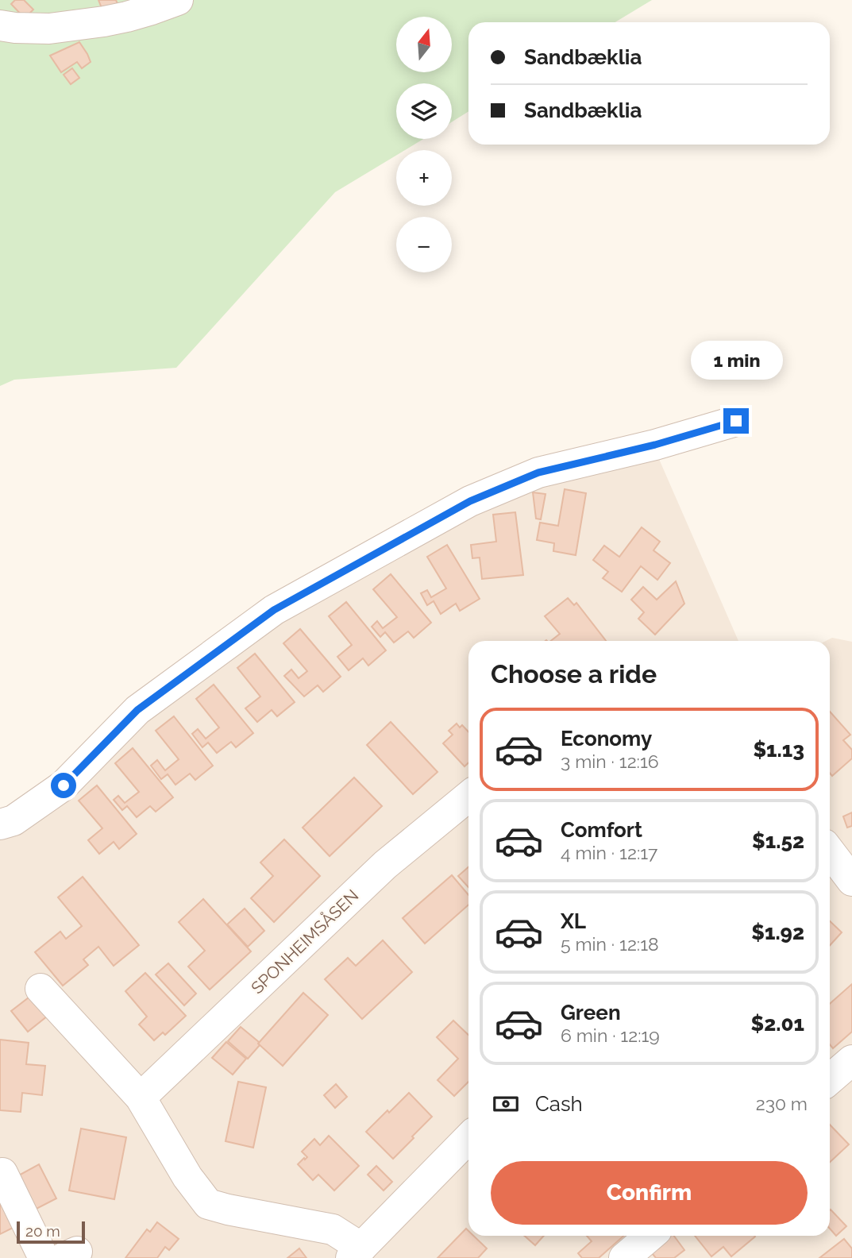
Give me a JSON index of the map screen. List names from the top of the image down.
{
  "streets": {
    "street": ["SPONHEIMSÅSEN"]
  },
  "scale_bar": "20 m",
  "north": "top",
  "page": {
    "map_buttons": ["+", "−"],
    "banner": ["Sandbæklia", "Sandbæklia"],
    "bubble": "1 min",
    "heading": "Choose a ride",
    "list": [
      {
        "name": "Economy",
        "note": "3 min · 12:16",
        "value": "$1.13"
      },
      {
        "name": "Comfort",
        "note": "4 min · 12:17",
        "value": "$1.52"
      },
      {
        "name": "XL",
        "note": "5 min · 12:18",
        "value": "$1.92"
      },
      {
        "name": "Green",
        "note": "6 min · 12:19",
        "value": "$2.01"
      }
    ],
    "pay": ["Cash", "230 m"],
    "buttons": "Confirm",
    "scale": "20 m"
  }
}
